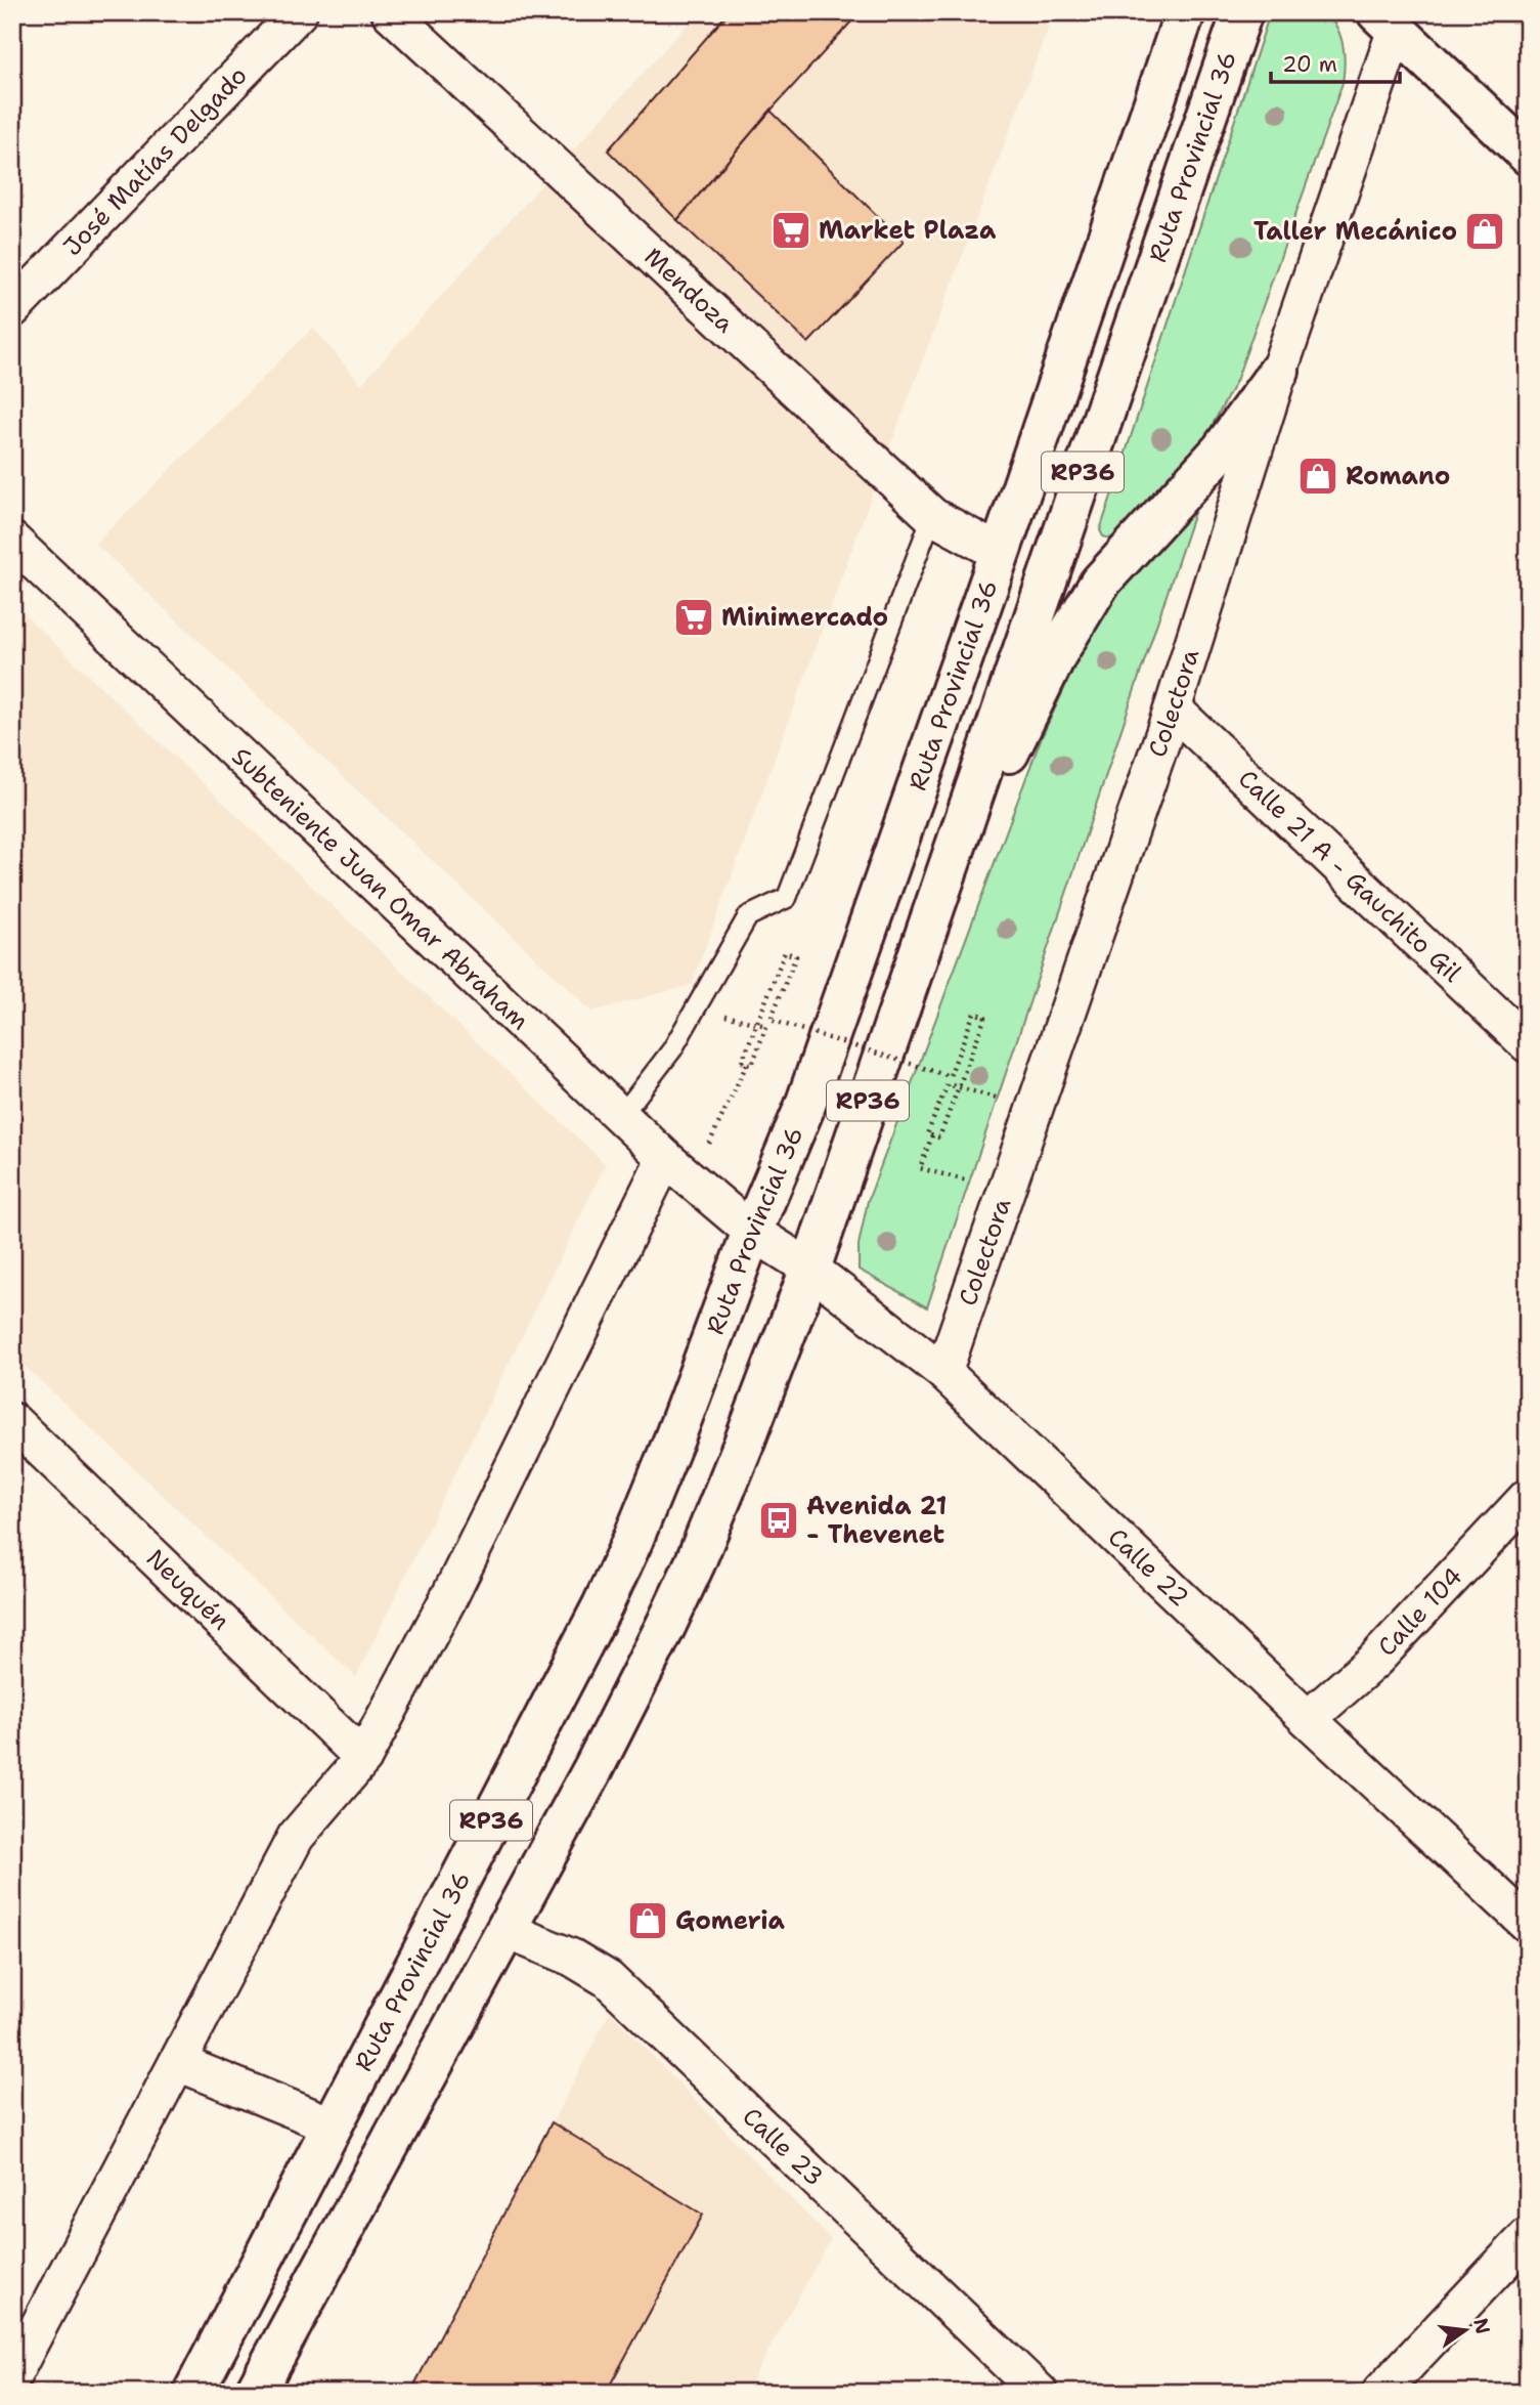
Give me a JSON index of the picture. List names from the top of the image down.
{
  "streets": {
    "main road": ["Ruta Provincial 36", "RP36"],
    "street": [
      "José Matías Delgado",
      "Mendoza",
      "Colectora",
      "Calle 21 A - Gauchito Gil",
      "Subteniente Juan Omar Abraham",
      "Calle 22",
      "Neuquén",
      "Calle 104",
      "Calle 23"
    ]
  },
  "crossings": [
    ["Ruta Provincial 36", "Mendoza"],
    ["Ruta Provincial 36", "Subteniente Juan Omar Abraham"],
    ["Ruta Provincial 36", "Calle 22"],
    ["Ruta Provincial 36", "Calle 23"],
    ["Colectora", "Calle 21 A - Gauchito Gil"],
    ["Colectora", "Calle 22"],
    ["Subteniente Juan Omar Abraham", "Calle 22"],
    ["Calle 22", "Calle 104"]
  ],
  "places": {
    "supermarket": ["Market Plaza", "Minimercado"],
    "shop": ["Taller Mecánico", "Romano", "Gomeria"],
    "bus stop": ["Avenida 21 - Thevenet"]
  },
  "scale_bar": "20 m",
  "north": "right"
}
